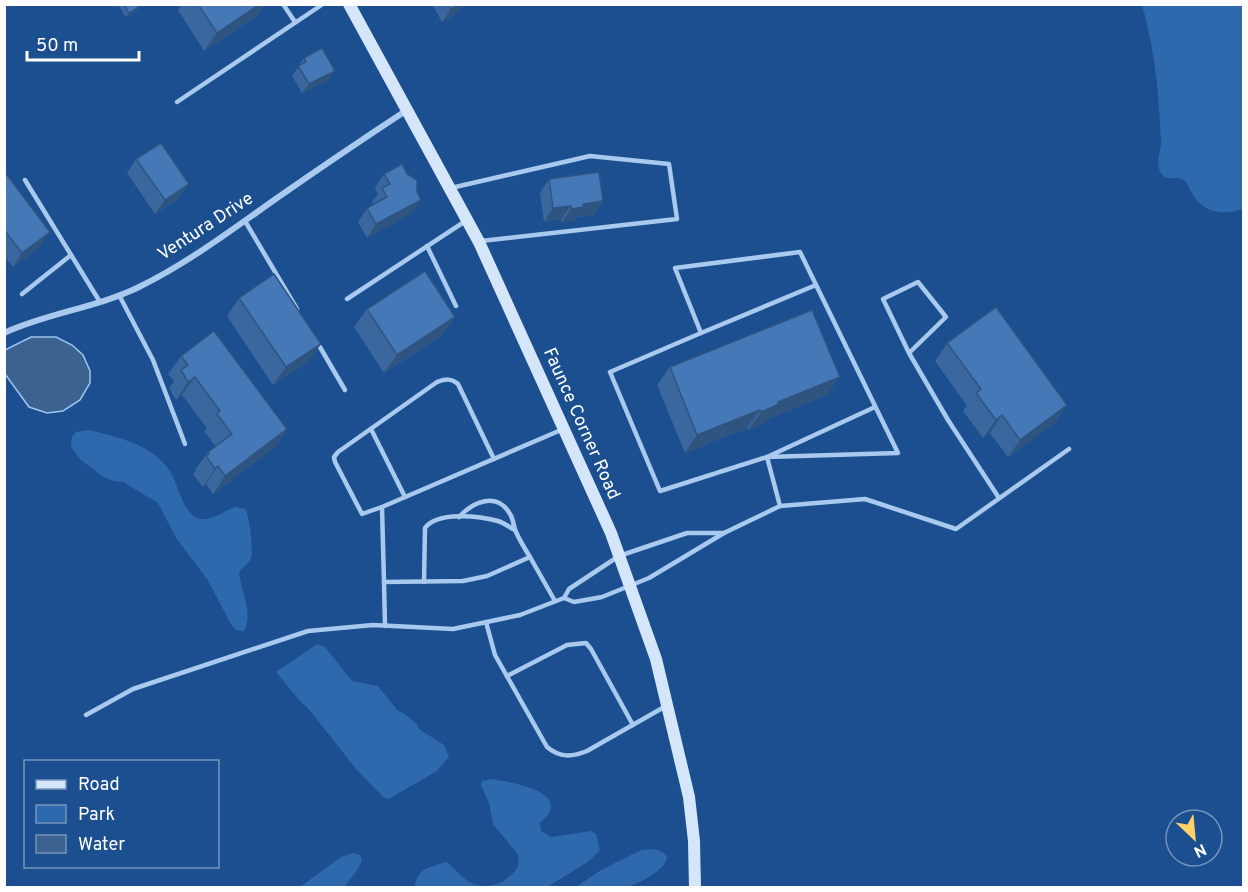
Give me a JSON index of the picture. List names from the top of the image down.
{
  "streets": {
    "main road": ["Faunce Corner Road"],
    "street": ["Ventura Drive"]
  },
  "crossings": [
    ["Ventura Drive", "Faunce Corner Road"]
  ],
  "legend": ["Road", "Park", "Water"],
  "scale_bar": "50 m",
  "north": "bottom right"
}
